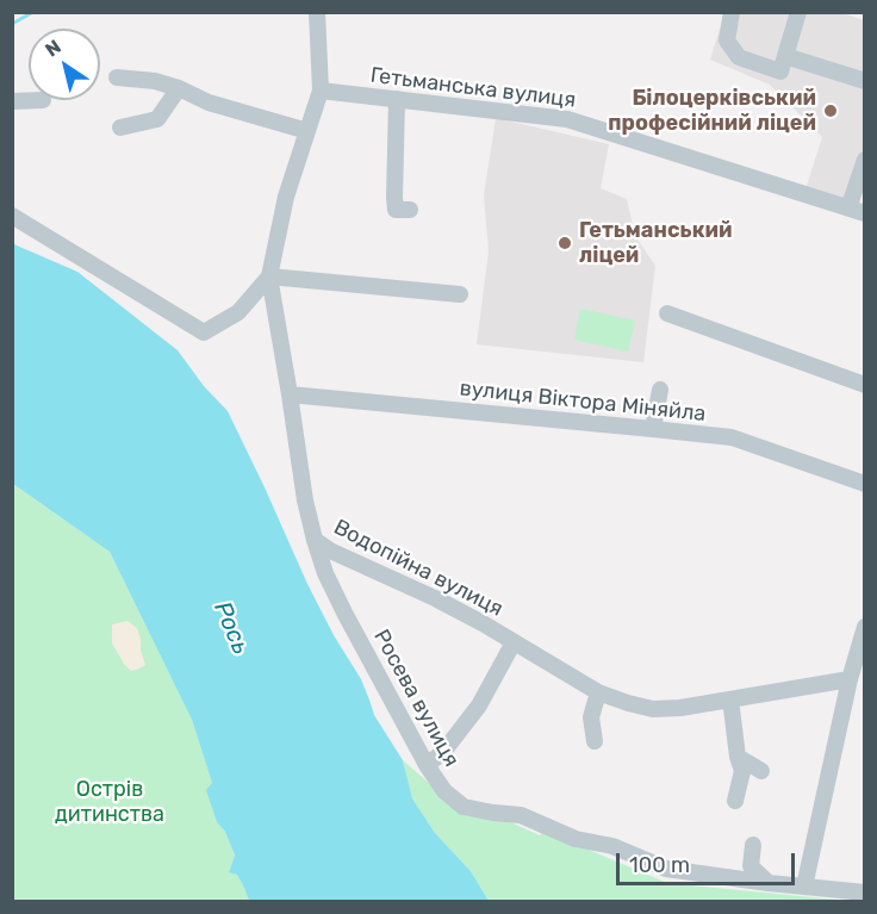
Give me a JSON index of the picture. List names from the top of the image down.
{
  "streets": {
    "street": [
      "Гетьманська вулиця",
      "вулиця Віктора Міняйла",
      "Водопійна вулиця",
      "Росева вулиця"
    ]
  },
  "crossings": [
    ["Гетьманська вулиця", "Водопійна вулиця"],
    ["вулиця Віктора Міняйла", "Водопійна вулиця"],
    ["Водопійна вулиця", "Росева вулиця"]
  ],
  "water": ["Рось"],
  "parks": ["Острів дитинства"],
  "places": ["Білоцерківський професійний ліцей", "Гетьманський ліцей"],
  "scale_bar": "100 m",
  "north": "top left"
}
